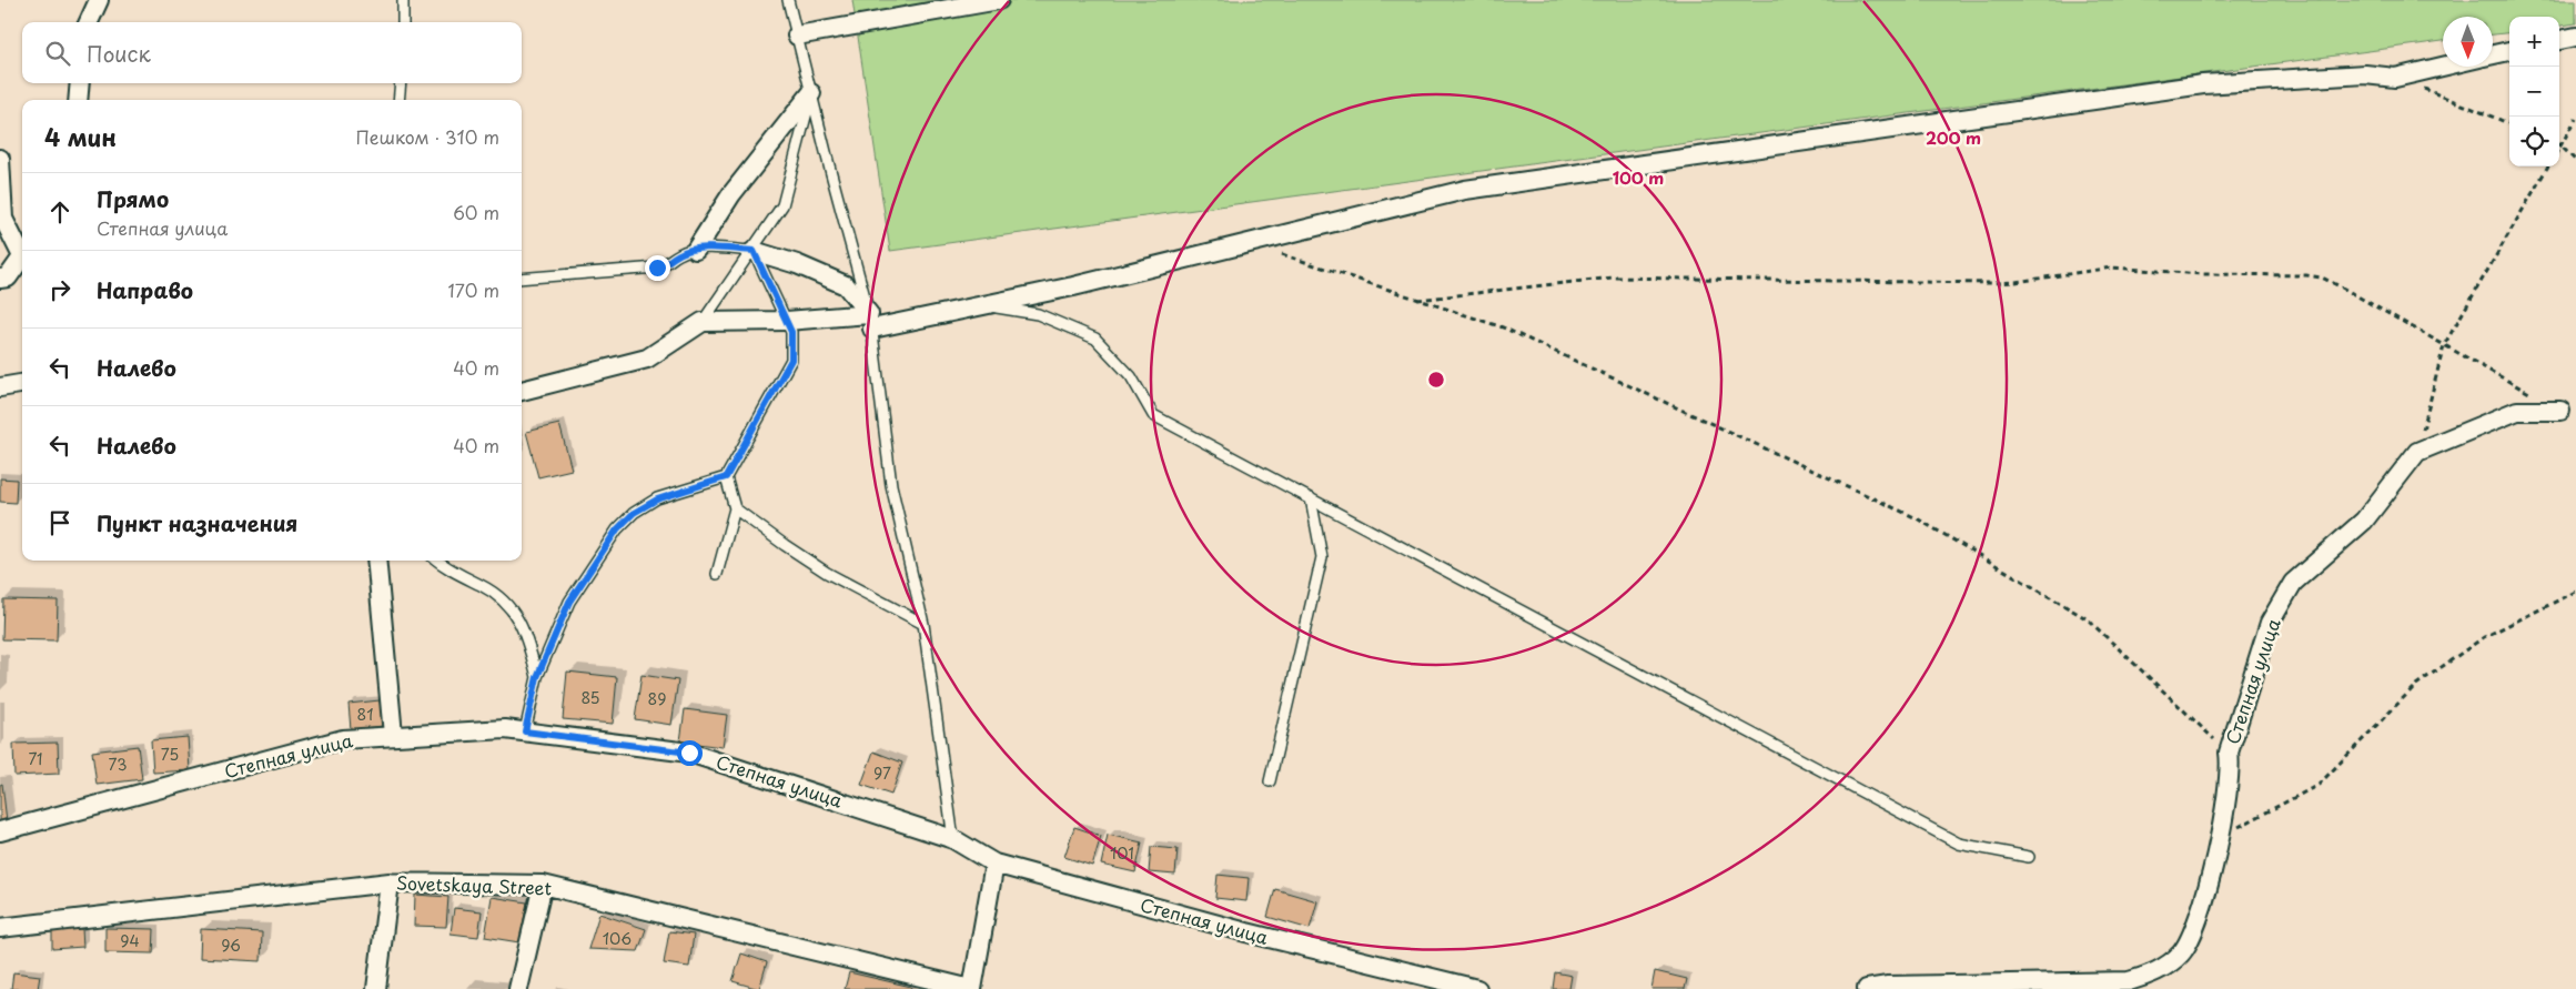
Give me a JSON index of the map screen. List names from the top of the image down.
{
  "streets": {
    "street": ["Степная улица", "Sovetskaya Street"]
  },
  "house_numbers": [
    "85",
    "89",
    "81",
    "75",
    "71",
    "73",
    "97",
    "101",
    "106",
    "94",
    "96"
  ],
  "north": "bottom",
  "page": {
    "map_buttons": ["+", "−"],
    "search": "Поиск",
    "heading": ["4 мин", "Пешком · 310 m"],
    "list": [
      ["Прямо", "Степная улица", "60 m"],
      ["Направо", "170 m"],
      ["Налево", "40 m"],
      ["Налево", "40 m"],
      "Пункт назначения"
    ]
  },
  "rings": ["200 m", "100 m"]
}
